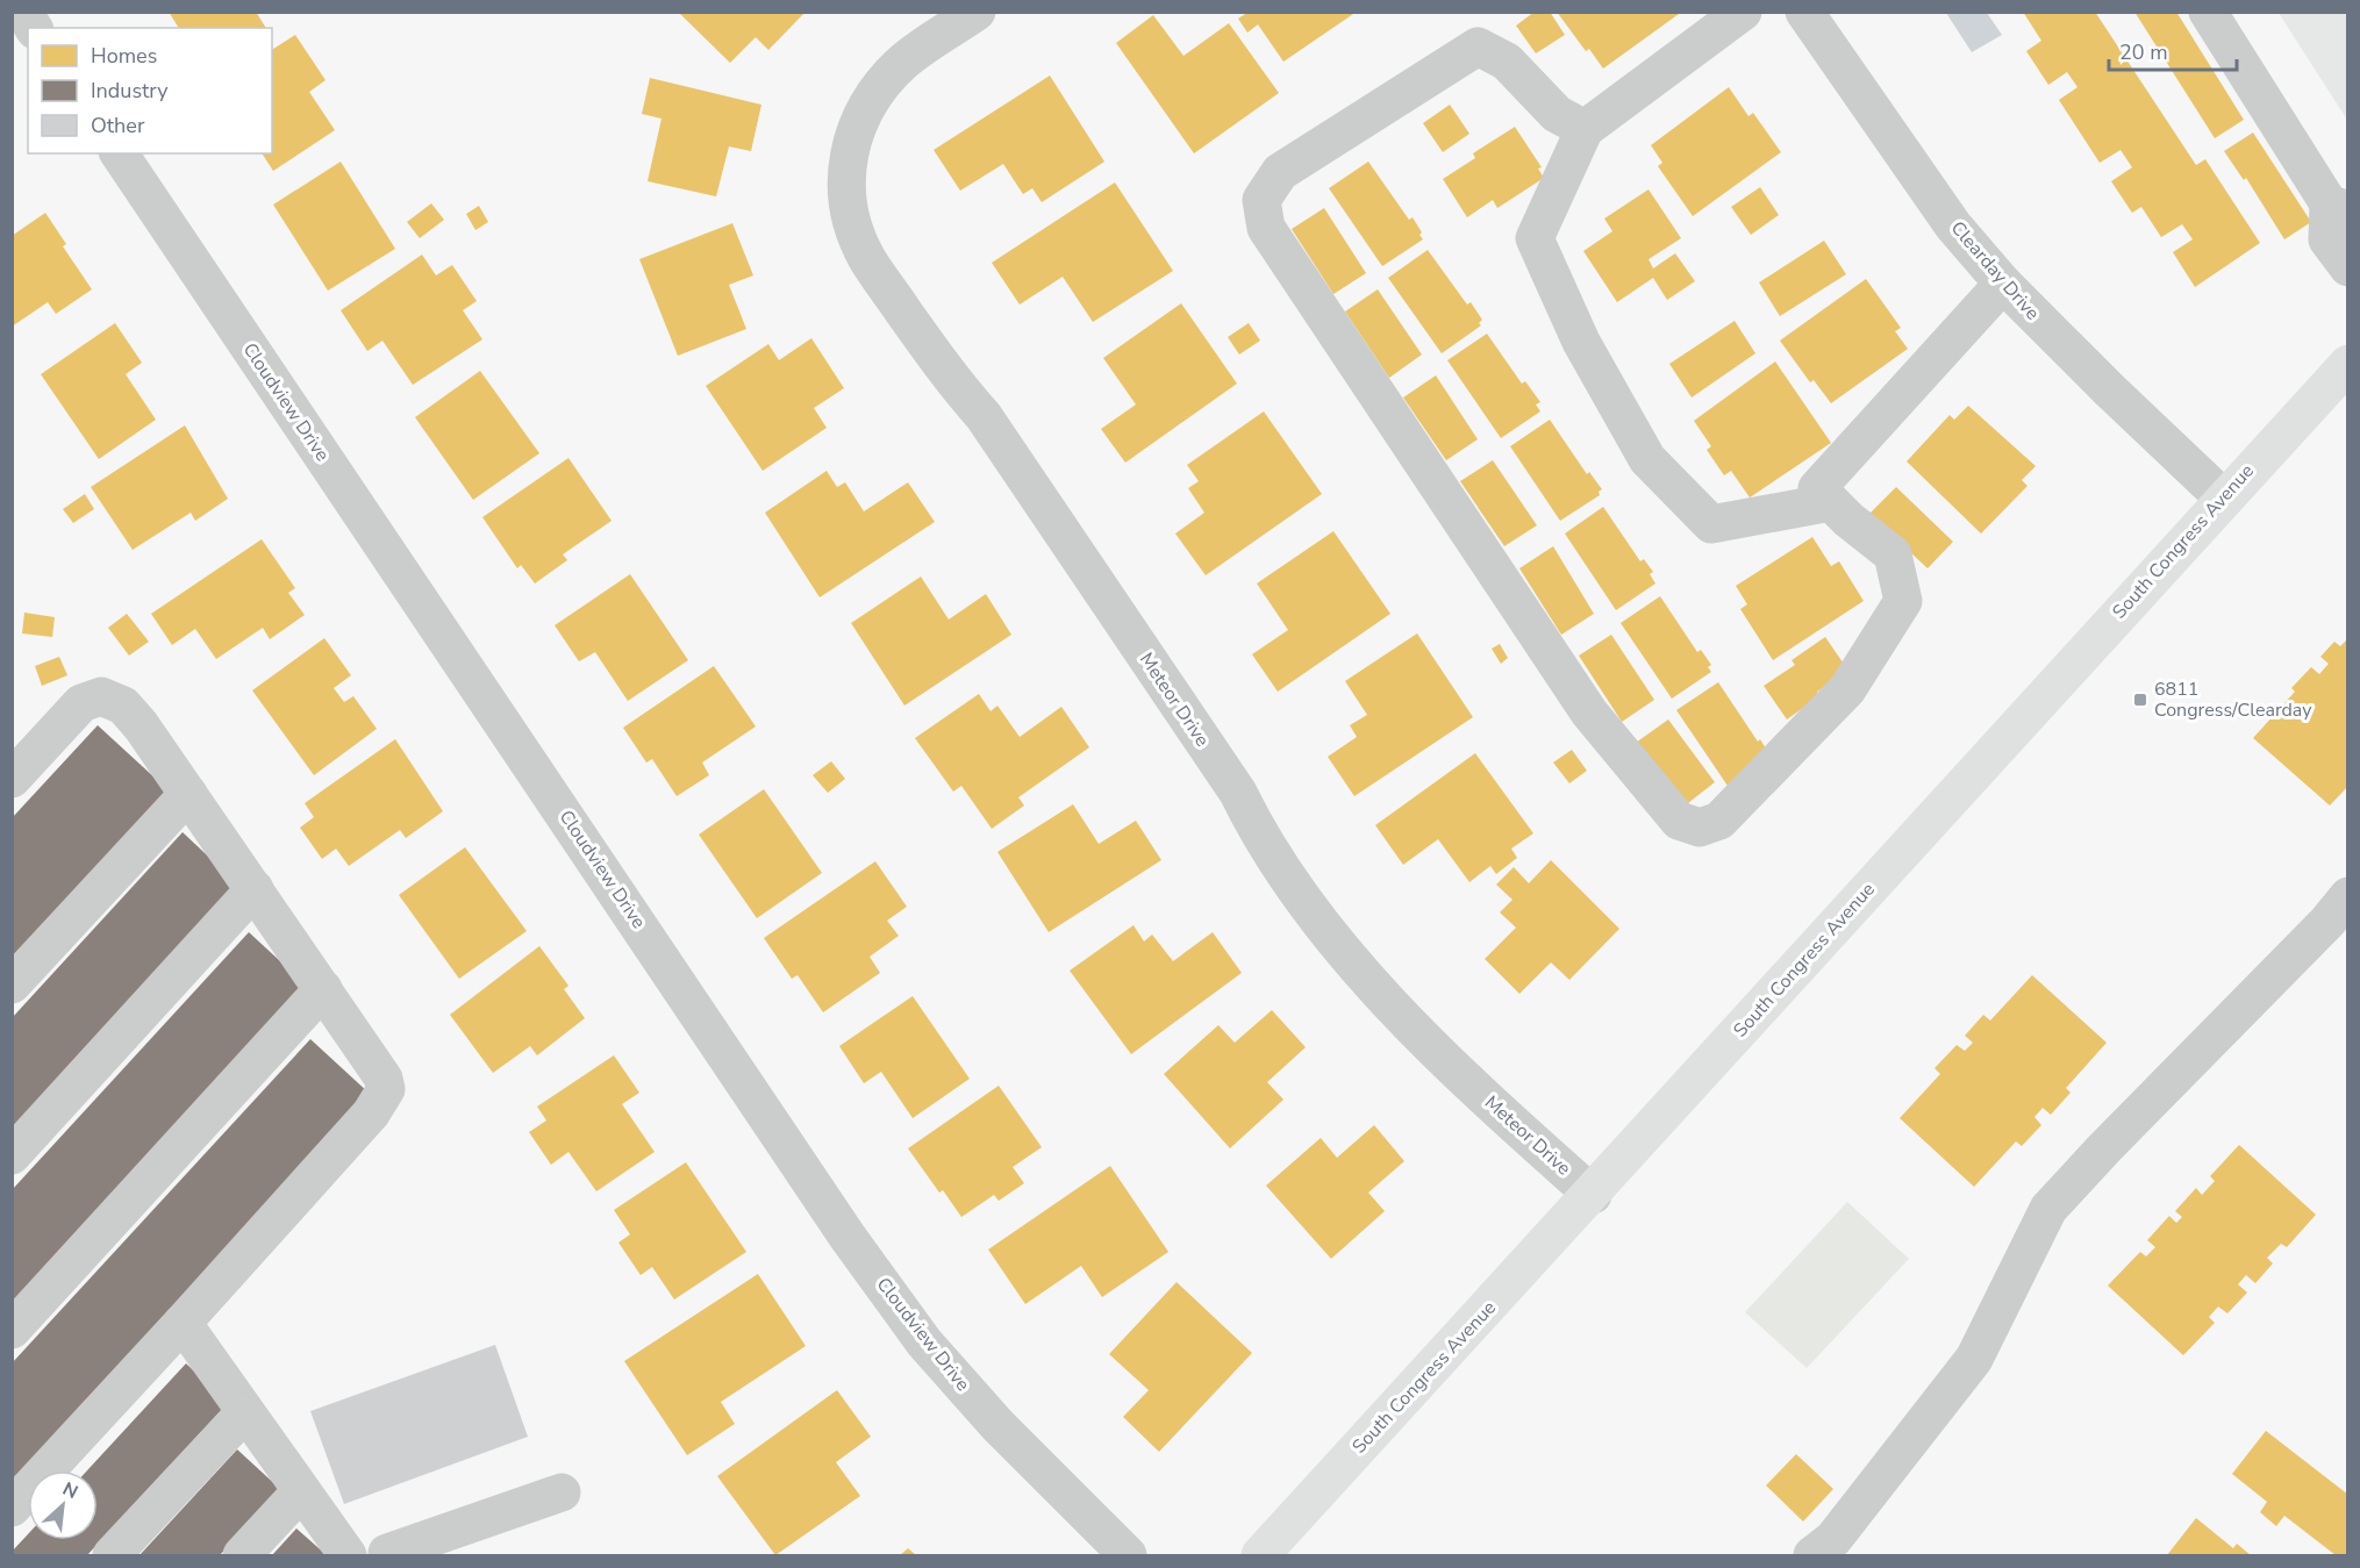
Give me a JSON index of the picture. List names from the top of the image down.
{
  "streets": {
    "main road": ["South Congress Avenue"],
    "street": ["Clearday Drive", "Cloudview Drive", "Meteor Drive"]
  },
  "crossings": [
    ["Clearday Drive", "South Congress Avenue"],
    ["South Congress Avenue", "Meteor Drive"]
  ],
  "places": {
    "transit": ["6811 Congress/Clearday"]
  },
  "legend": ["Homes", "Industry", "Other"],
  "scale_bar": "20 m",
  "north": "top right"
}
